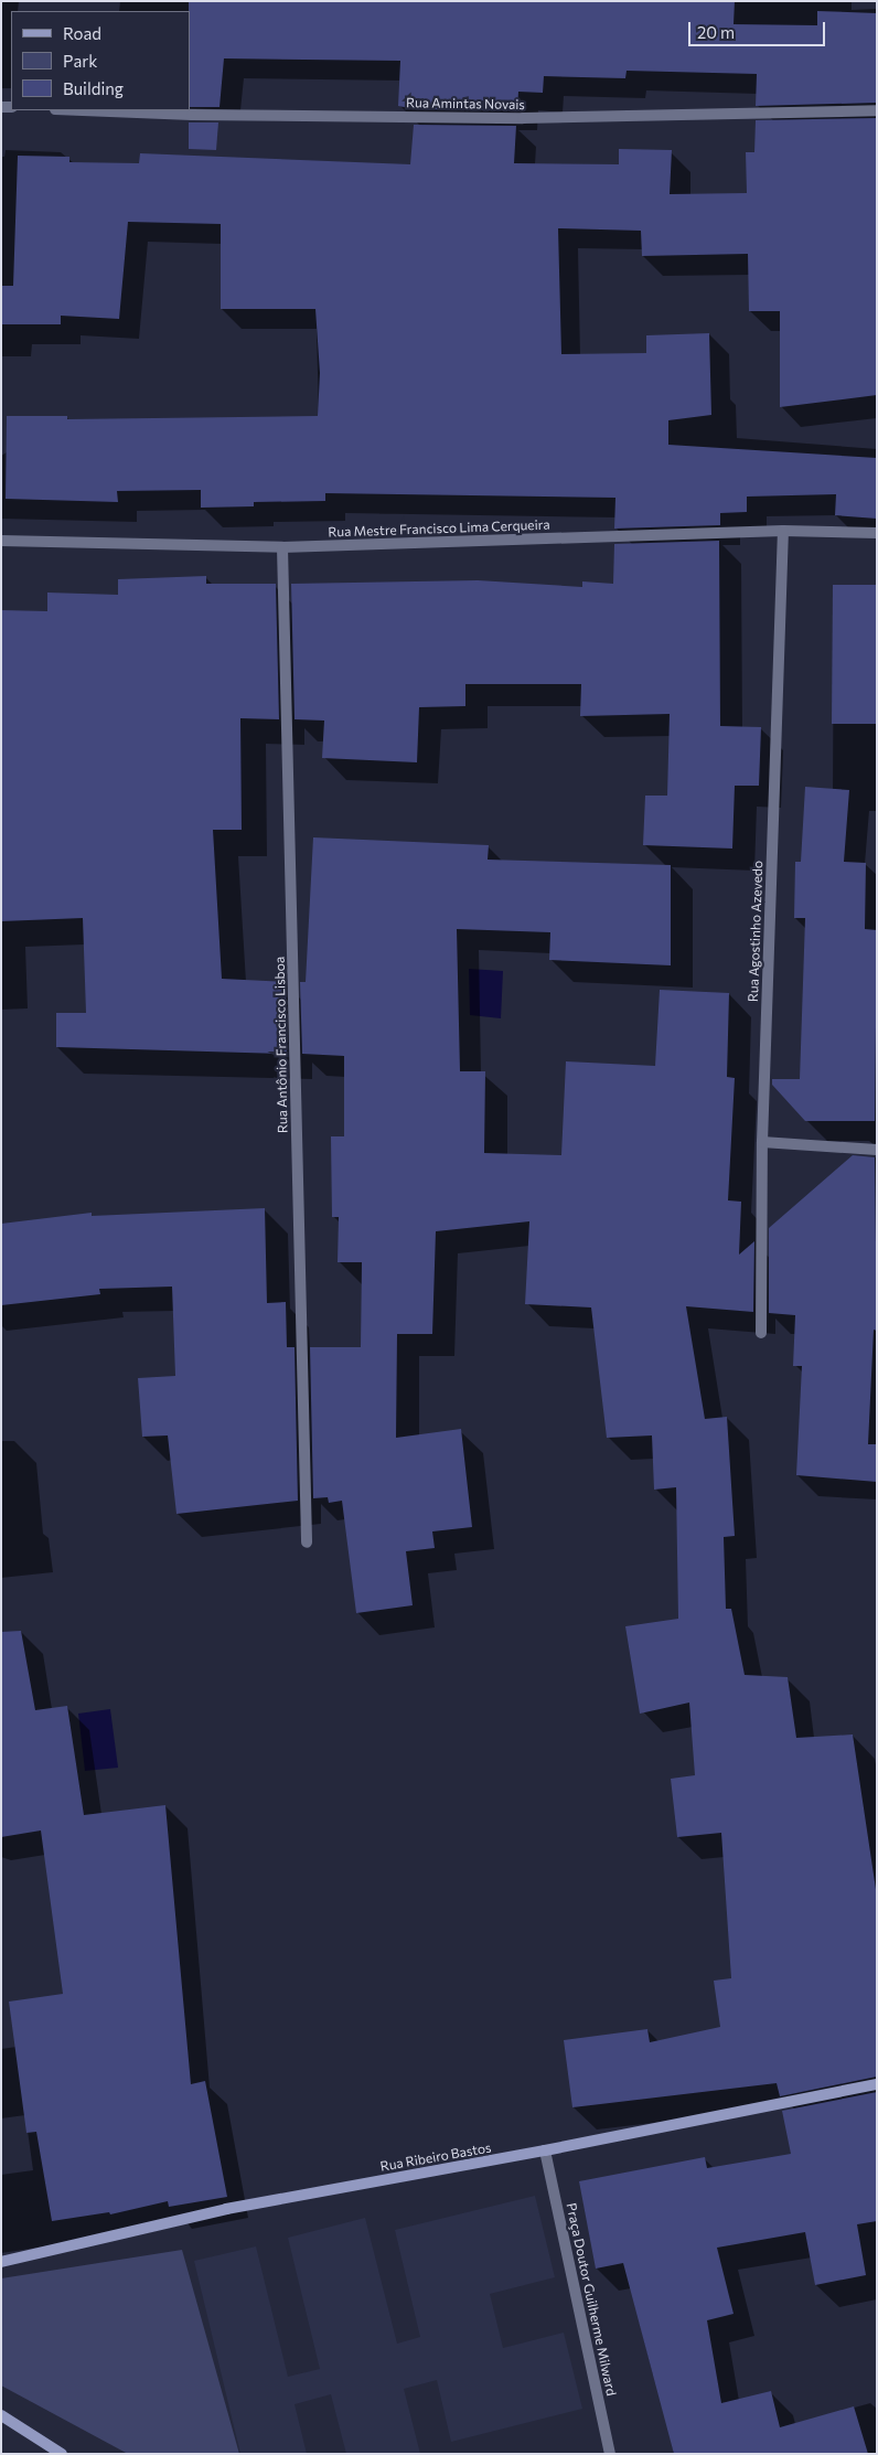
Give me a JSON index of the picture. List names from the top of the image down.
{
  "streets": {
    "main road": ["Rua Ribeiro Bastos"],
    "street": [
      "Rua Amintas Novais",
      "Rua Mestre Francisco Lima Cerqueira",
      "Rua Agostinho Azevedo",
      "Rua Antônio Francisco Lisboa",
      "Praça Doutor Guilherme Milward"
    ]
  },
  "crossings": [
    ["Rua Mestre Francisco Lima Cerqueira", "Rua Agostinho Azevedo"],
    ["Rua Mestre Francisco Lima Cerqueira", "Rua Antônio Francisco Lisboa"],
    ["Rua Ribeiro Bastos", "Praça Doutor Guilherme Milward"]
  ],
  "legend": ["Road", "Park", "Building"],
  "scale_bar": "20 m"
}
